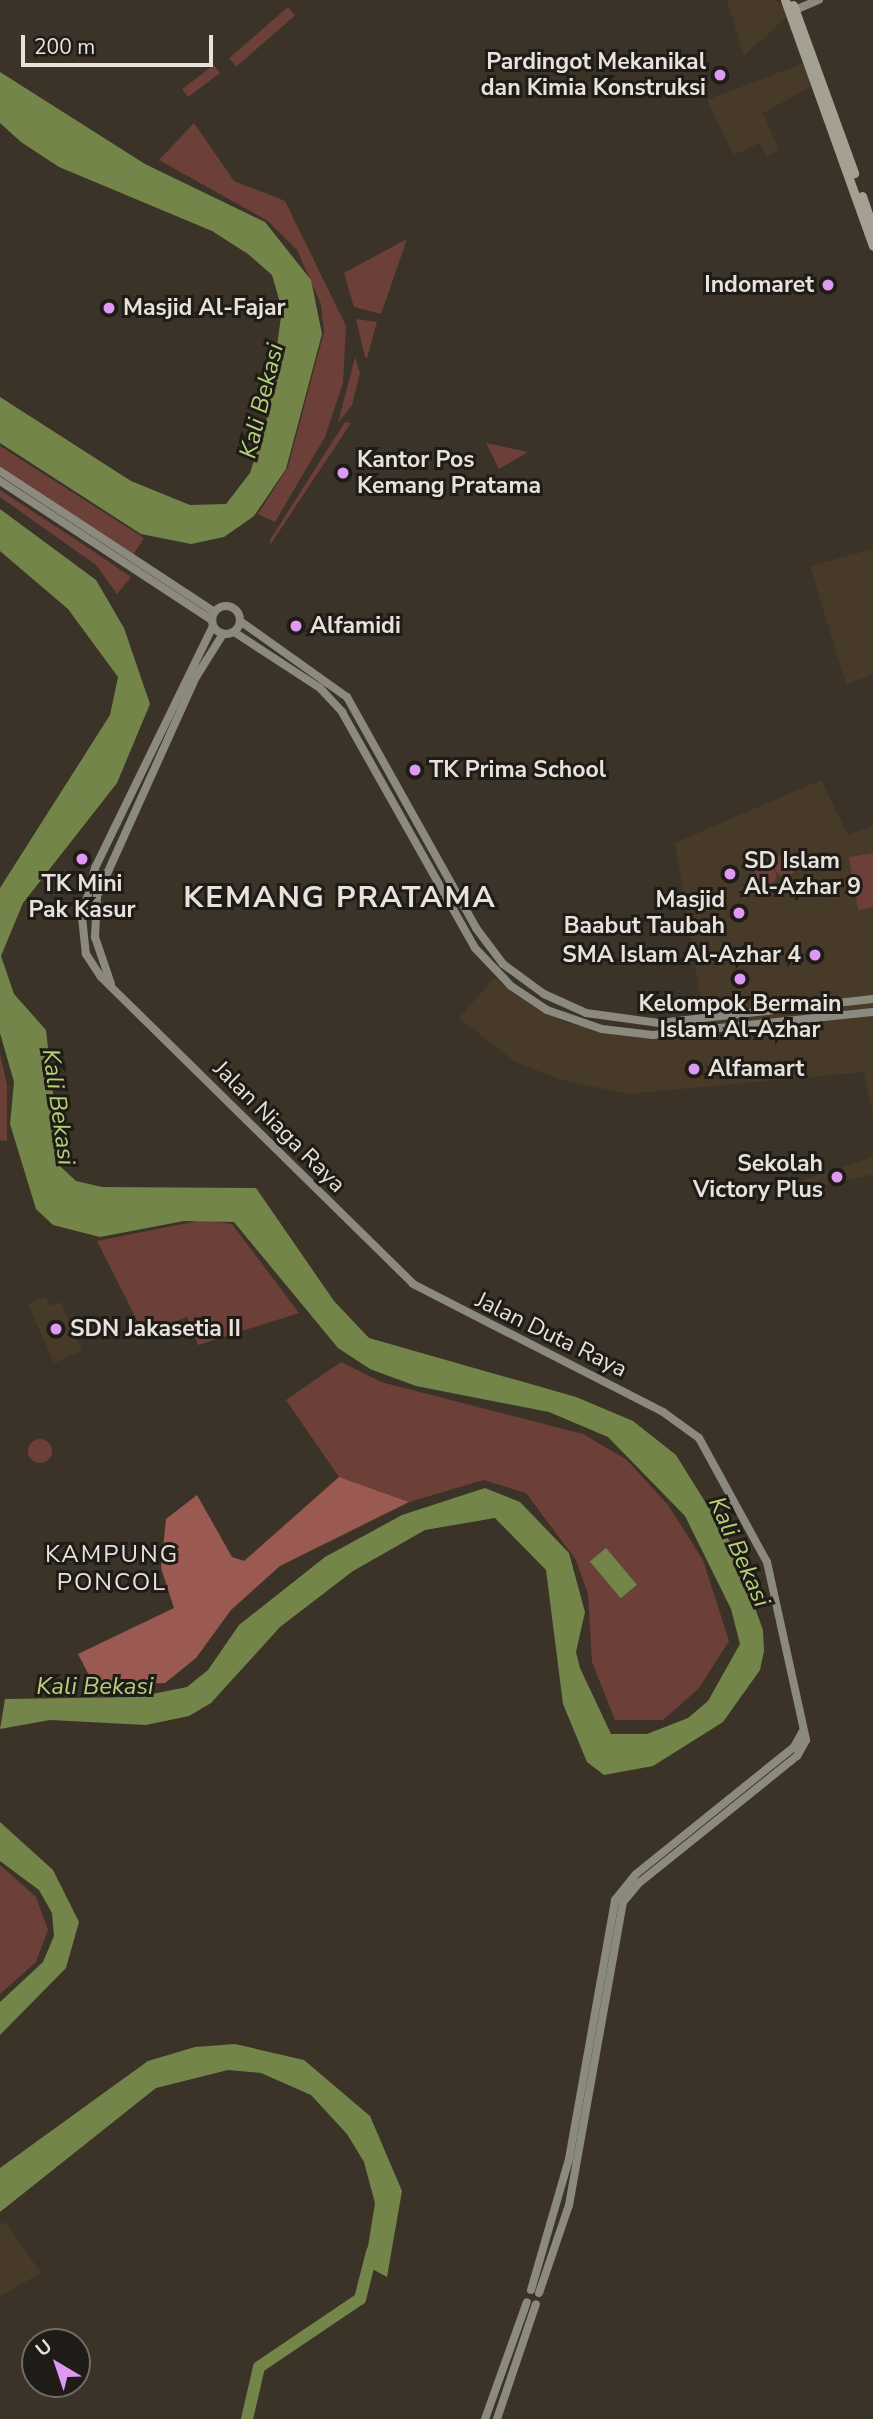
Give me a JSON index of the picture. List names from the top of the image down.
{
  "streets": {
    "street": ["Jalan Niaga Raya", "Jalan Duta Raya"]
  },
  "crossings": [
    ["Jalan Niaga Raya", "Jalan Duta Raya"]
  ],
  "districts": ["KEMANG PRATAMA", "KAMPUNG PONCOL"],
  "water": ["Kali Bekasi"],
  "places": [
    "Pardingot Mekanikal dan Kimia Konstruksi",
    "Indomaret",
    "Masjid Al-Fajar",
    "Kantor Pos Kemang Pratama",
    "Alfamidi",
    "TK Prima School",
    "TK Mini Pak Kasur",
    "SD Islam Al-Azhar 9",
    "Masjid Baabut Taubah",
    "SMA Islam Al-Azhar 4",
    "Kelompok Bermain Islam Al-Azhar",
    "Alfamart",
    "Sekolah Victory Plus",
    "SDN Jakasetia II"
  ],
  "scale_bar": "200 m",
  "north": "top left"
}
